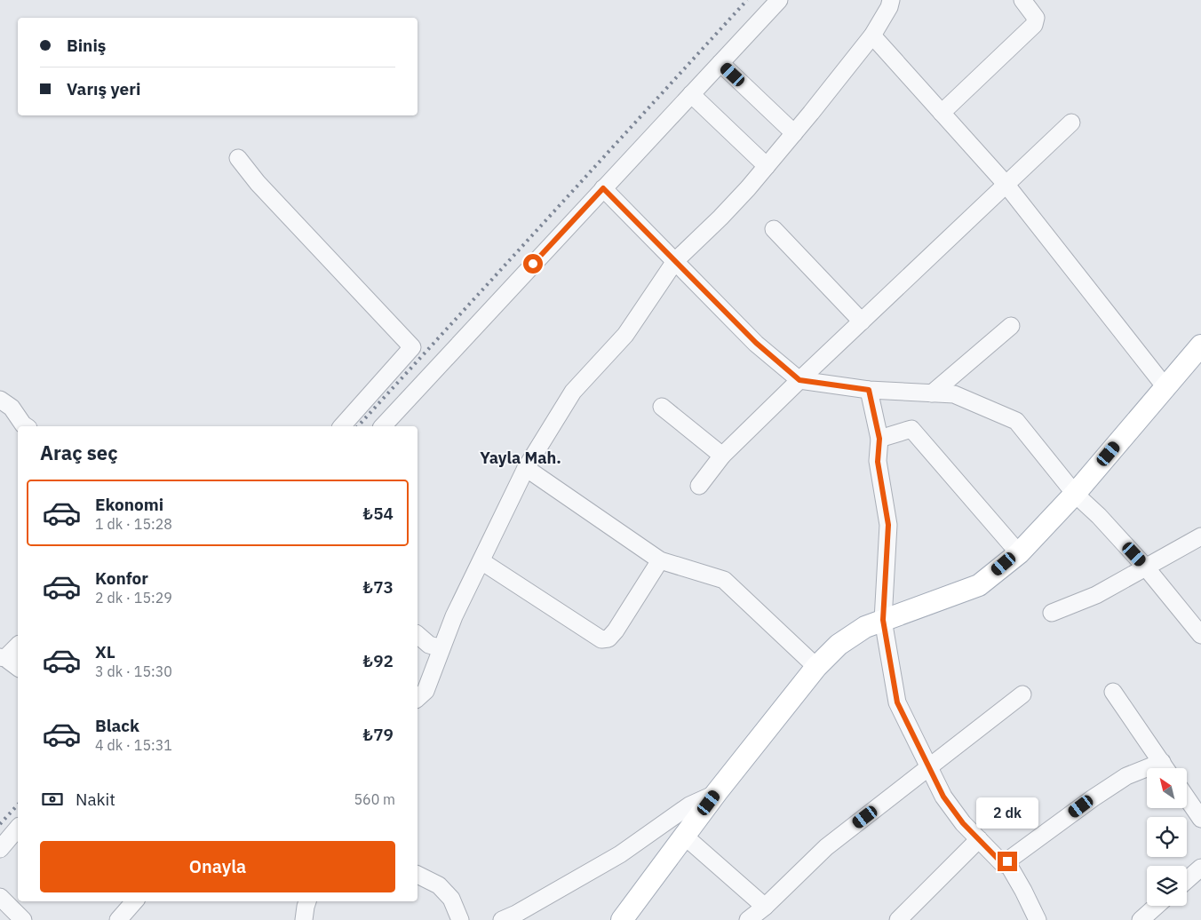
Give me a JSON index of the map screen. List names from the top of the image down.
{
  "districts": ["Yayla Mah."],
  "north": "top left",
  "page": {
    "banner": ["Biniş", "Varış yeri"],
    "heading": "Araç seç",
    "list": [
      {
        "name": "Ekonomi",
        "note": "1 dk · 15:28",
        "value": "₺54"
      },
      {
        "name": "Konfor",
        "note": "2 dk · 15:29",
        "value": "₺73"
      },
      {
        "name": "XL",
        "note": "3 dk · 15:30",
        "value": "₺92"
      },
      {
        "name": "Black",
        "note": "4 dk · 15:31",
        "value": "₺79"
      }
    ],
    "pay": ["Nakit", "560 m"],
    "bubble": "2 dk",
    "buttons": "Onayla"
  }
}
